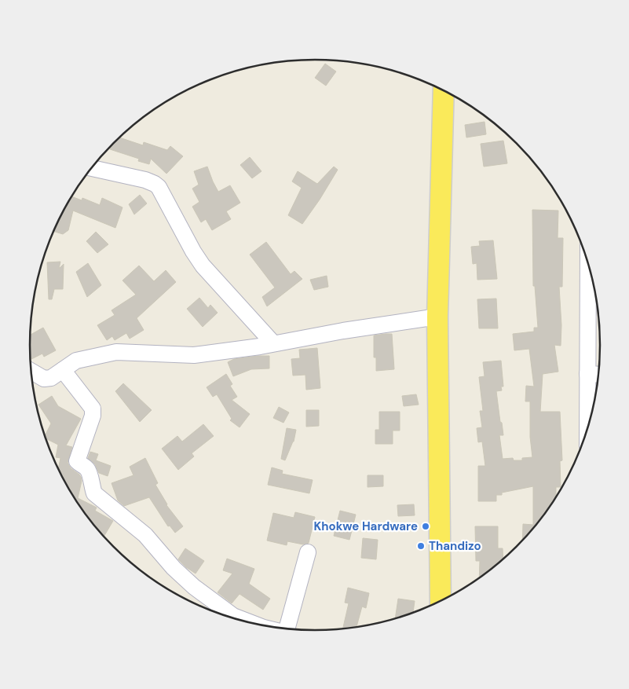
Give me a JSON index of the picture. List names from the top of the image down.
{
  "places": ["Khokwe Hardware", "Thandizo"]
}
